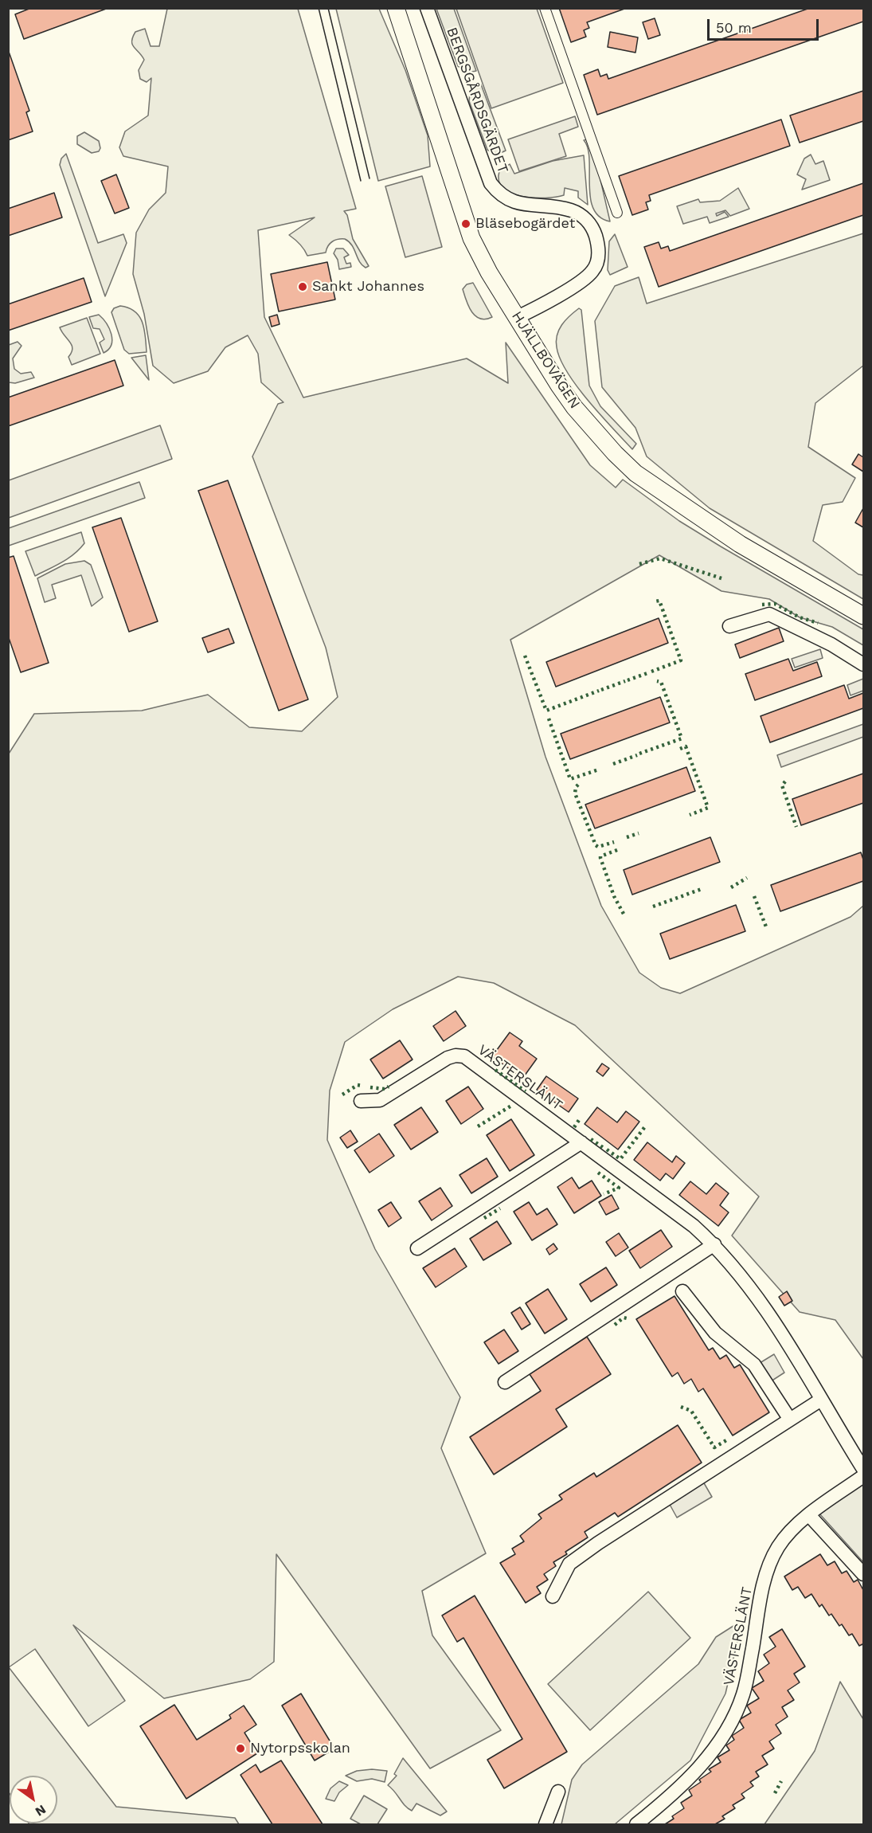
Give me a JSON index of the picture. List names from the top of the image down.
{
  "streets": {
    "street": ["BERGSGÅRDSGÄRDET", "HJÄLLBOVÄGEN", "VÄSTERSLÄNT"]
  },
  "crossings": [
    ["BERGSGÅRDSGÄRDET", "HJÄLLBOVÄGEN"]
  ],
  "places": ["Bläsebogärdet", "Sankt Johannes", "Nytorpsskolan"],
  "scale_bar": "50 m",
  "north": "bottom right"
}
